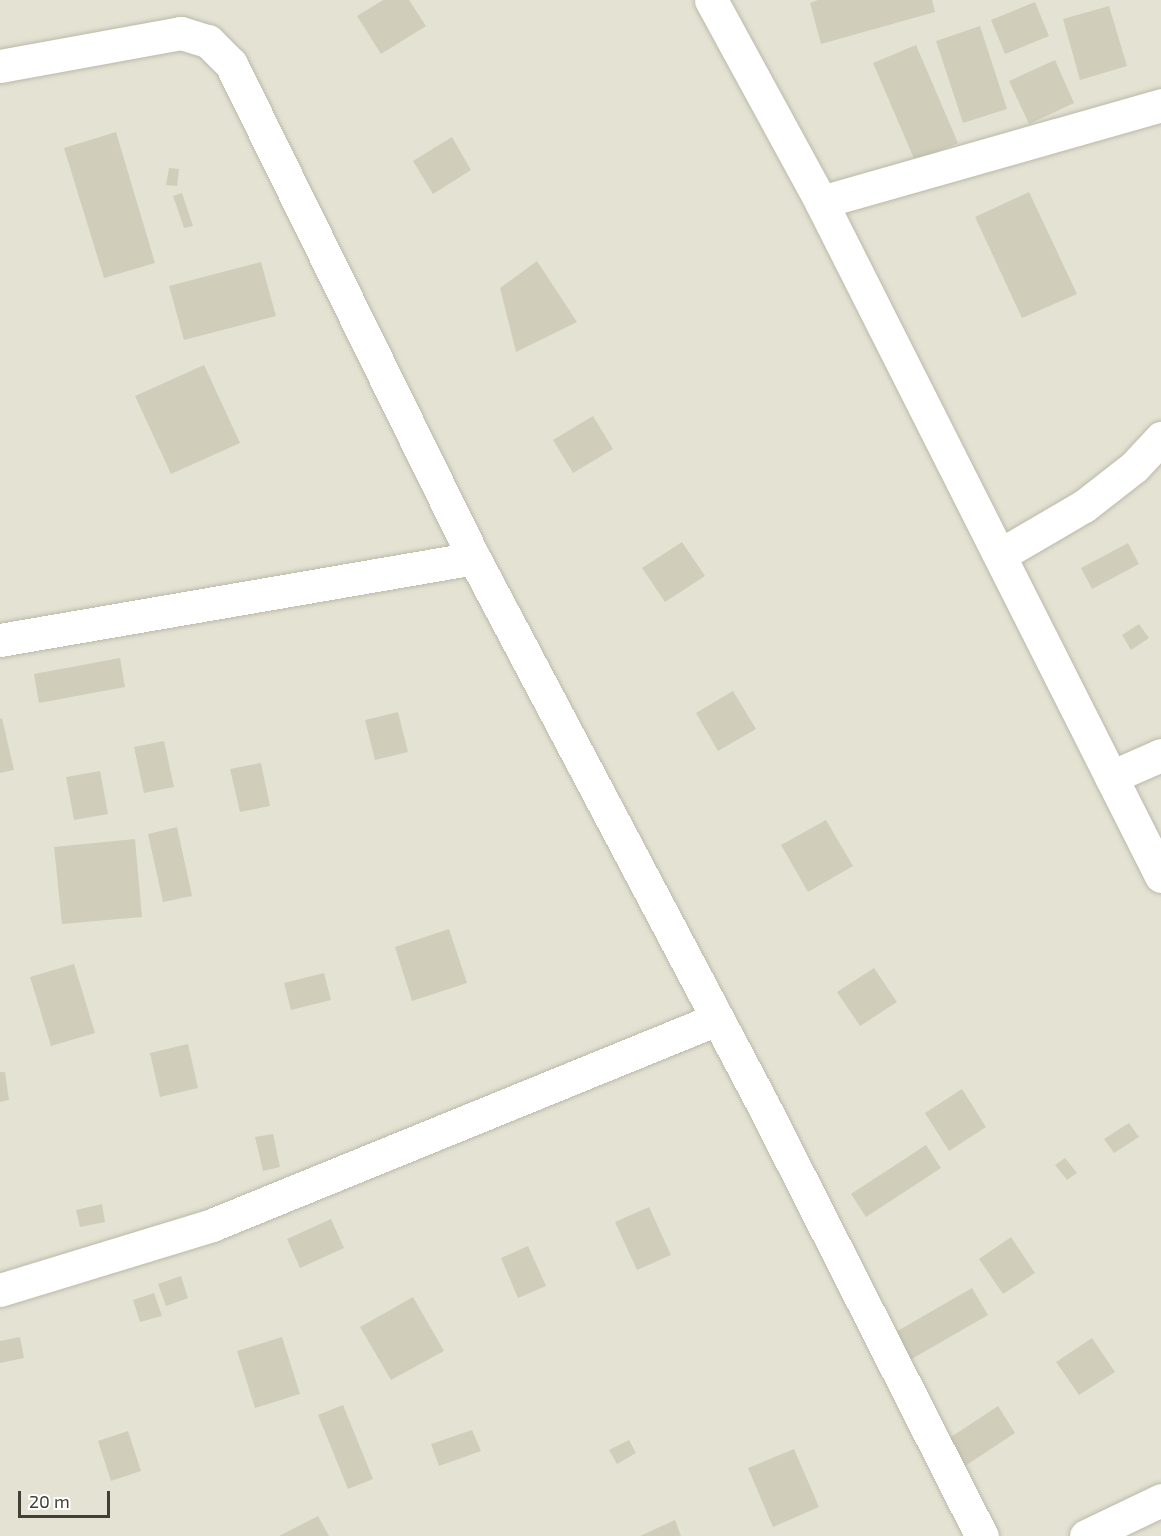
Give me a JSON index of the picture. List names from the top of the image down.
{
  "scale_bar": "20 m"
}
